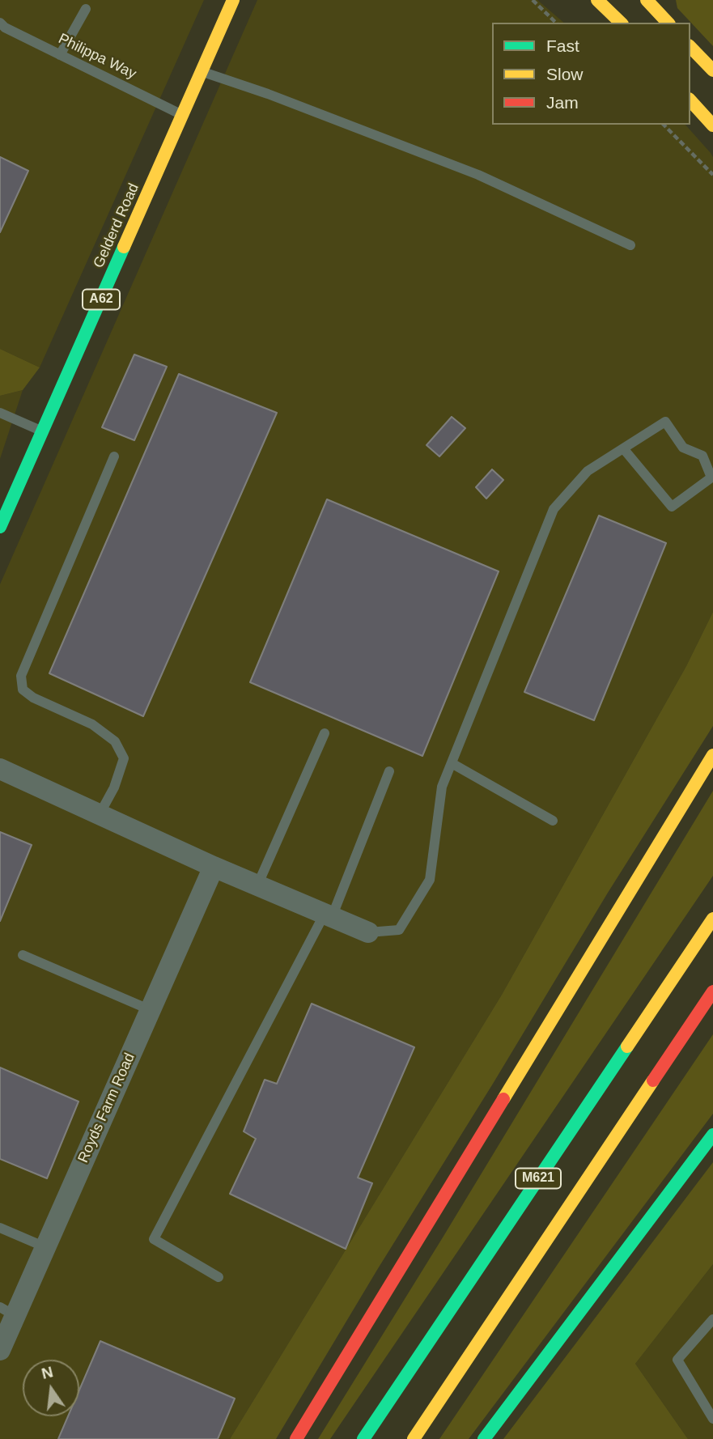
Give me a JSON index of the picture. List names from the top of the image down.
{
  "streets": {
    "main road": ["Gelderd Road", "A62", "M621"],
    "street": ["Royds Farm Road"],
    "lane": ["Philippa Way"]
  },
  "crossings": [
    ["Philippa Way", "Gelderd Road"]
  ],
  "legend": ["Fast", "Slow", "Jam"],
  "north": "top"
}
